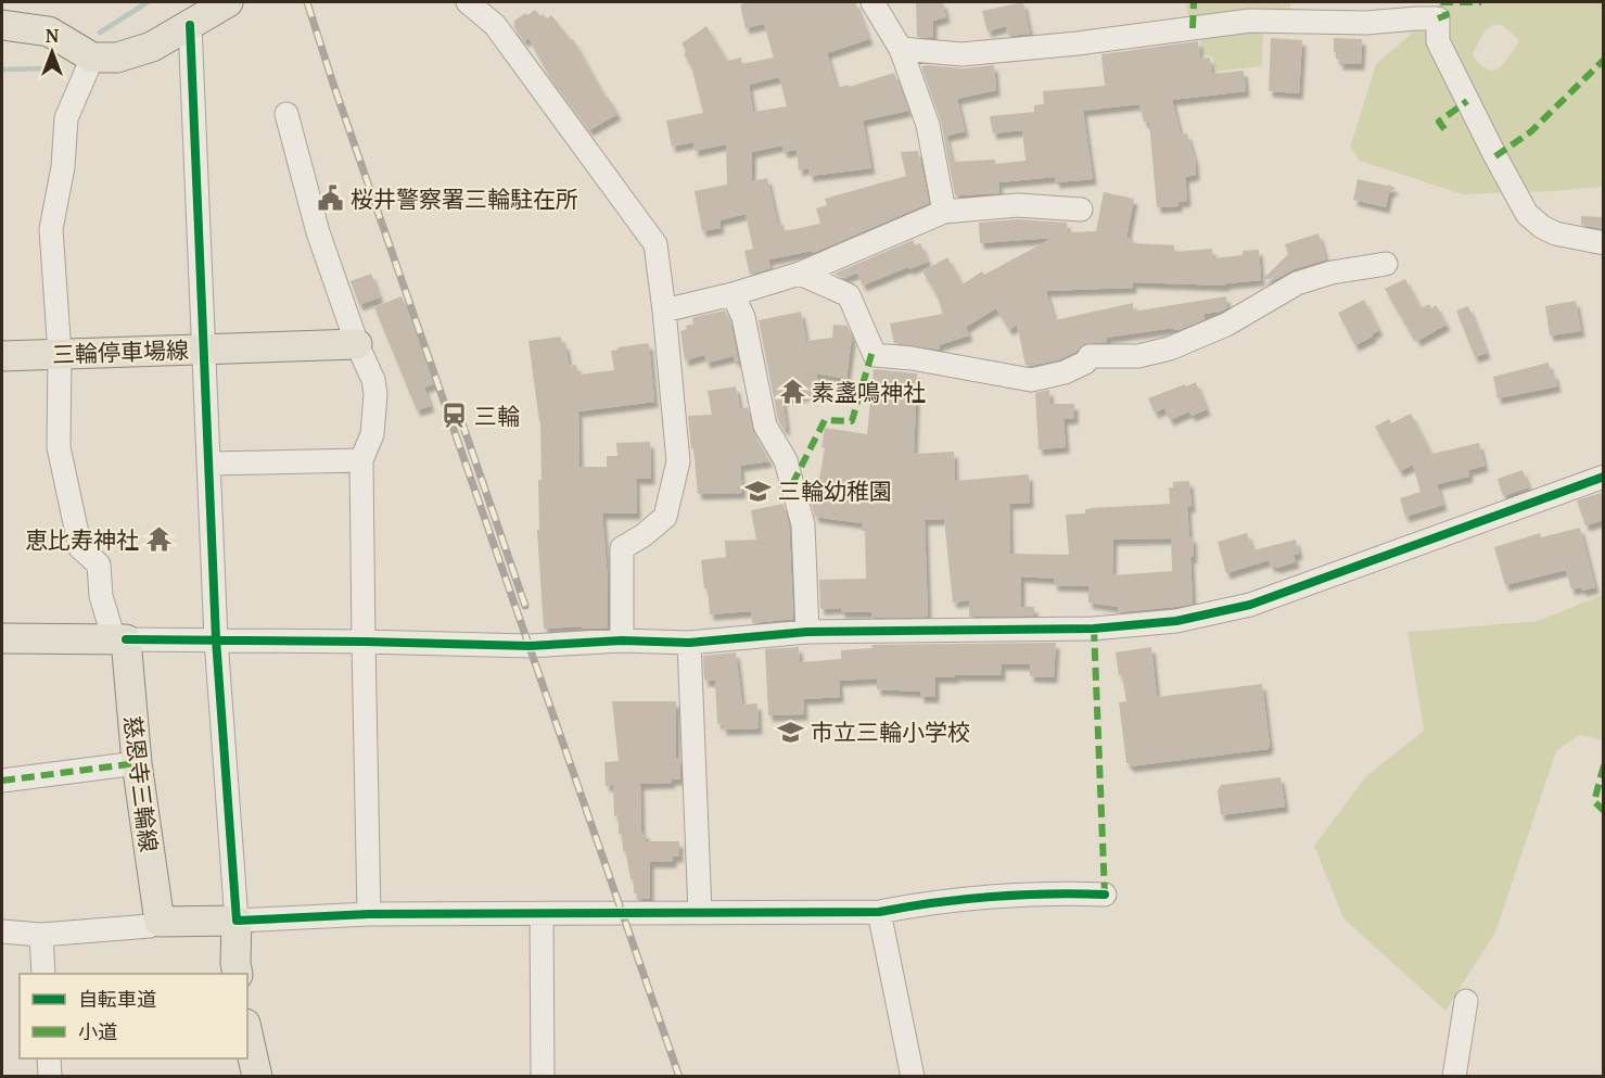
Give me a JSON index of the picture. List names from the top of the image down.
{
  "streets": {
    "main road": ["三輪停車場線", "慈恩寺三輪線"]
  },
  "places": {
    "public building": ["桜井警察署三輪駐在所"],
    "temple": ["素盞鳴神社", "恵比寿神社"],
    "station": ["三輪"],
    "school or university": ["三輪幼稚園", "市立三輪小学校"]
  },
  "legend": ["自転車道", "小道"],
  "north": "top"
}
